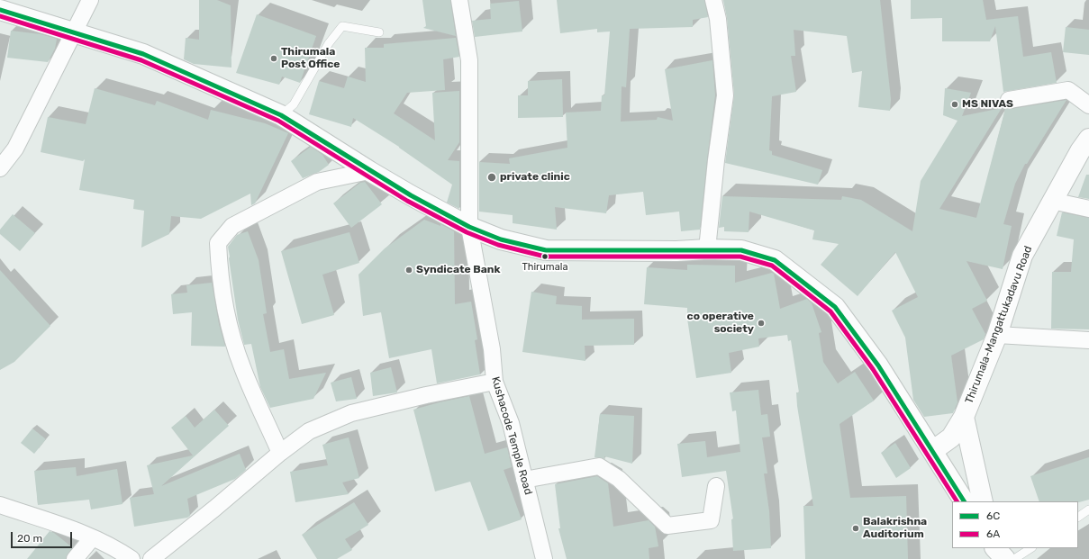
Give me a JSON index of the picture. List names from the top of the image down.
{
  "streets": {
    "main road": ["Thirumala-Mangattukadavu Road"],
    "street": ["Kushacode Temple Road"]
  },
  "places": [
    "Thirumala Post Office",
    "MS NIVAS",
    "private clinic",
    "Thirumala",
    "Syndicate Bank",
    "co operative society",
    "Balakrishna Auditorium"
  ],
  "lines": ["transit line 6C", "transit line 6A"],
  "legend": ["6C", "6A"],
  "scale_bar": "20 m"
}
